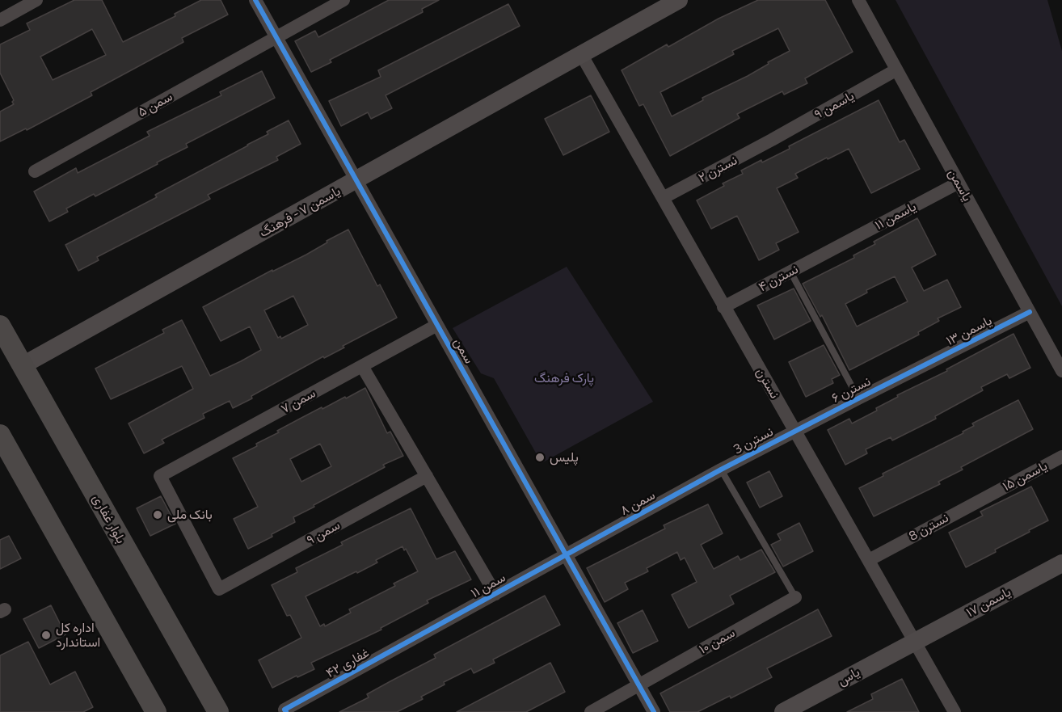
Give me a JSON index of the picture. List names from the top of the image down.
{
  "streets": {
    "main road": ["بلوار غفاری"],
    "street": [
      "سمن ۵",
      "یاسمن ۹",
      "نسترن ۲",
      "یاسمن",
      "یاسمن ۷ - فرهنگ",
      "یاسمن ۱۱",
      "نسترن ۴",
      "یاسمن ۱۳",
      "سمن",
      "نسترن",
      "نسترن ۶",
      "سمن ۷",
      "نسترن 3",
      "یاسمن ۱۵",
      "سمن ۸",
      "نسترن 8",
      "سمن ۹",
      "سمن ۱۱",
      "یاسمن ۱۷",
      "سمن ۱۰",
      "غفاری ۴۲",
      "یاس"
    ]
  },
  "crossings": [
    ["سمن ۵", "سمن"],
    ["یاسمن ۹", "نسترن ۲"],
    ["یاسمن ۹", "یاسمن"],
    ["نسترن ۲", "نسترن"],
    ["یاسمن", "یاسمن ۱۱"],
    ["یاسمن", "یاسمن ۱۳"],
    ["یاسمن ۷ - فرهنگ", "سمن"],
    ["یاسمن ۷ - فرهنگ", "نسترن"],
    ["یاسمن ۷ - فرهنگ", "بلوار غفاری"],
    ["یاسمن ۱۱", "نسترن ۴"],
    ["نسترن ۴", "نسترن"],
    ["یاسمن ۱۳", "نسترن ۶"],
    ["سمن", "سمن ۷"],
    ["سمن", "سمن ۸"],
    ["سمن", "سمن ۱۱"],
    ["سمن", "سمن ۱۰"],
    ["نسترن", "نسترن ۶"],
    ["نسترن", "نسترن 3"],
    ["نسترن", "نسترن 8"],
    ["نسترن", "یاسمن ۱۷"],
    ["نسترن", "یاس"],
    ["نسترن ۶", "نسترن 3"],
    ["سمن ۷", "سمن ۹"],
    ["نسترن 3", "سمن ۸"],
    ["یاسمن ۱۵", "نسترن 8"],
    ["سمن ۸", "سمن ۱۱"],
    ["سمن ۱۱", "غفاری ۴۲"],
    ["یاسمن ۱۷", "یاس"]
  ],
  "parks": ["پارک فرهنگ"],
  "places": ["پلیس", "بانک ملی", "اداره کل استاندارد"]
}
